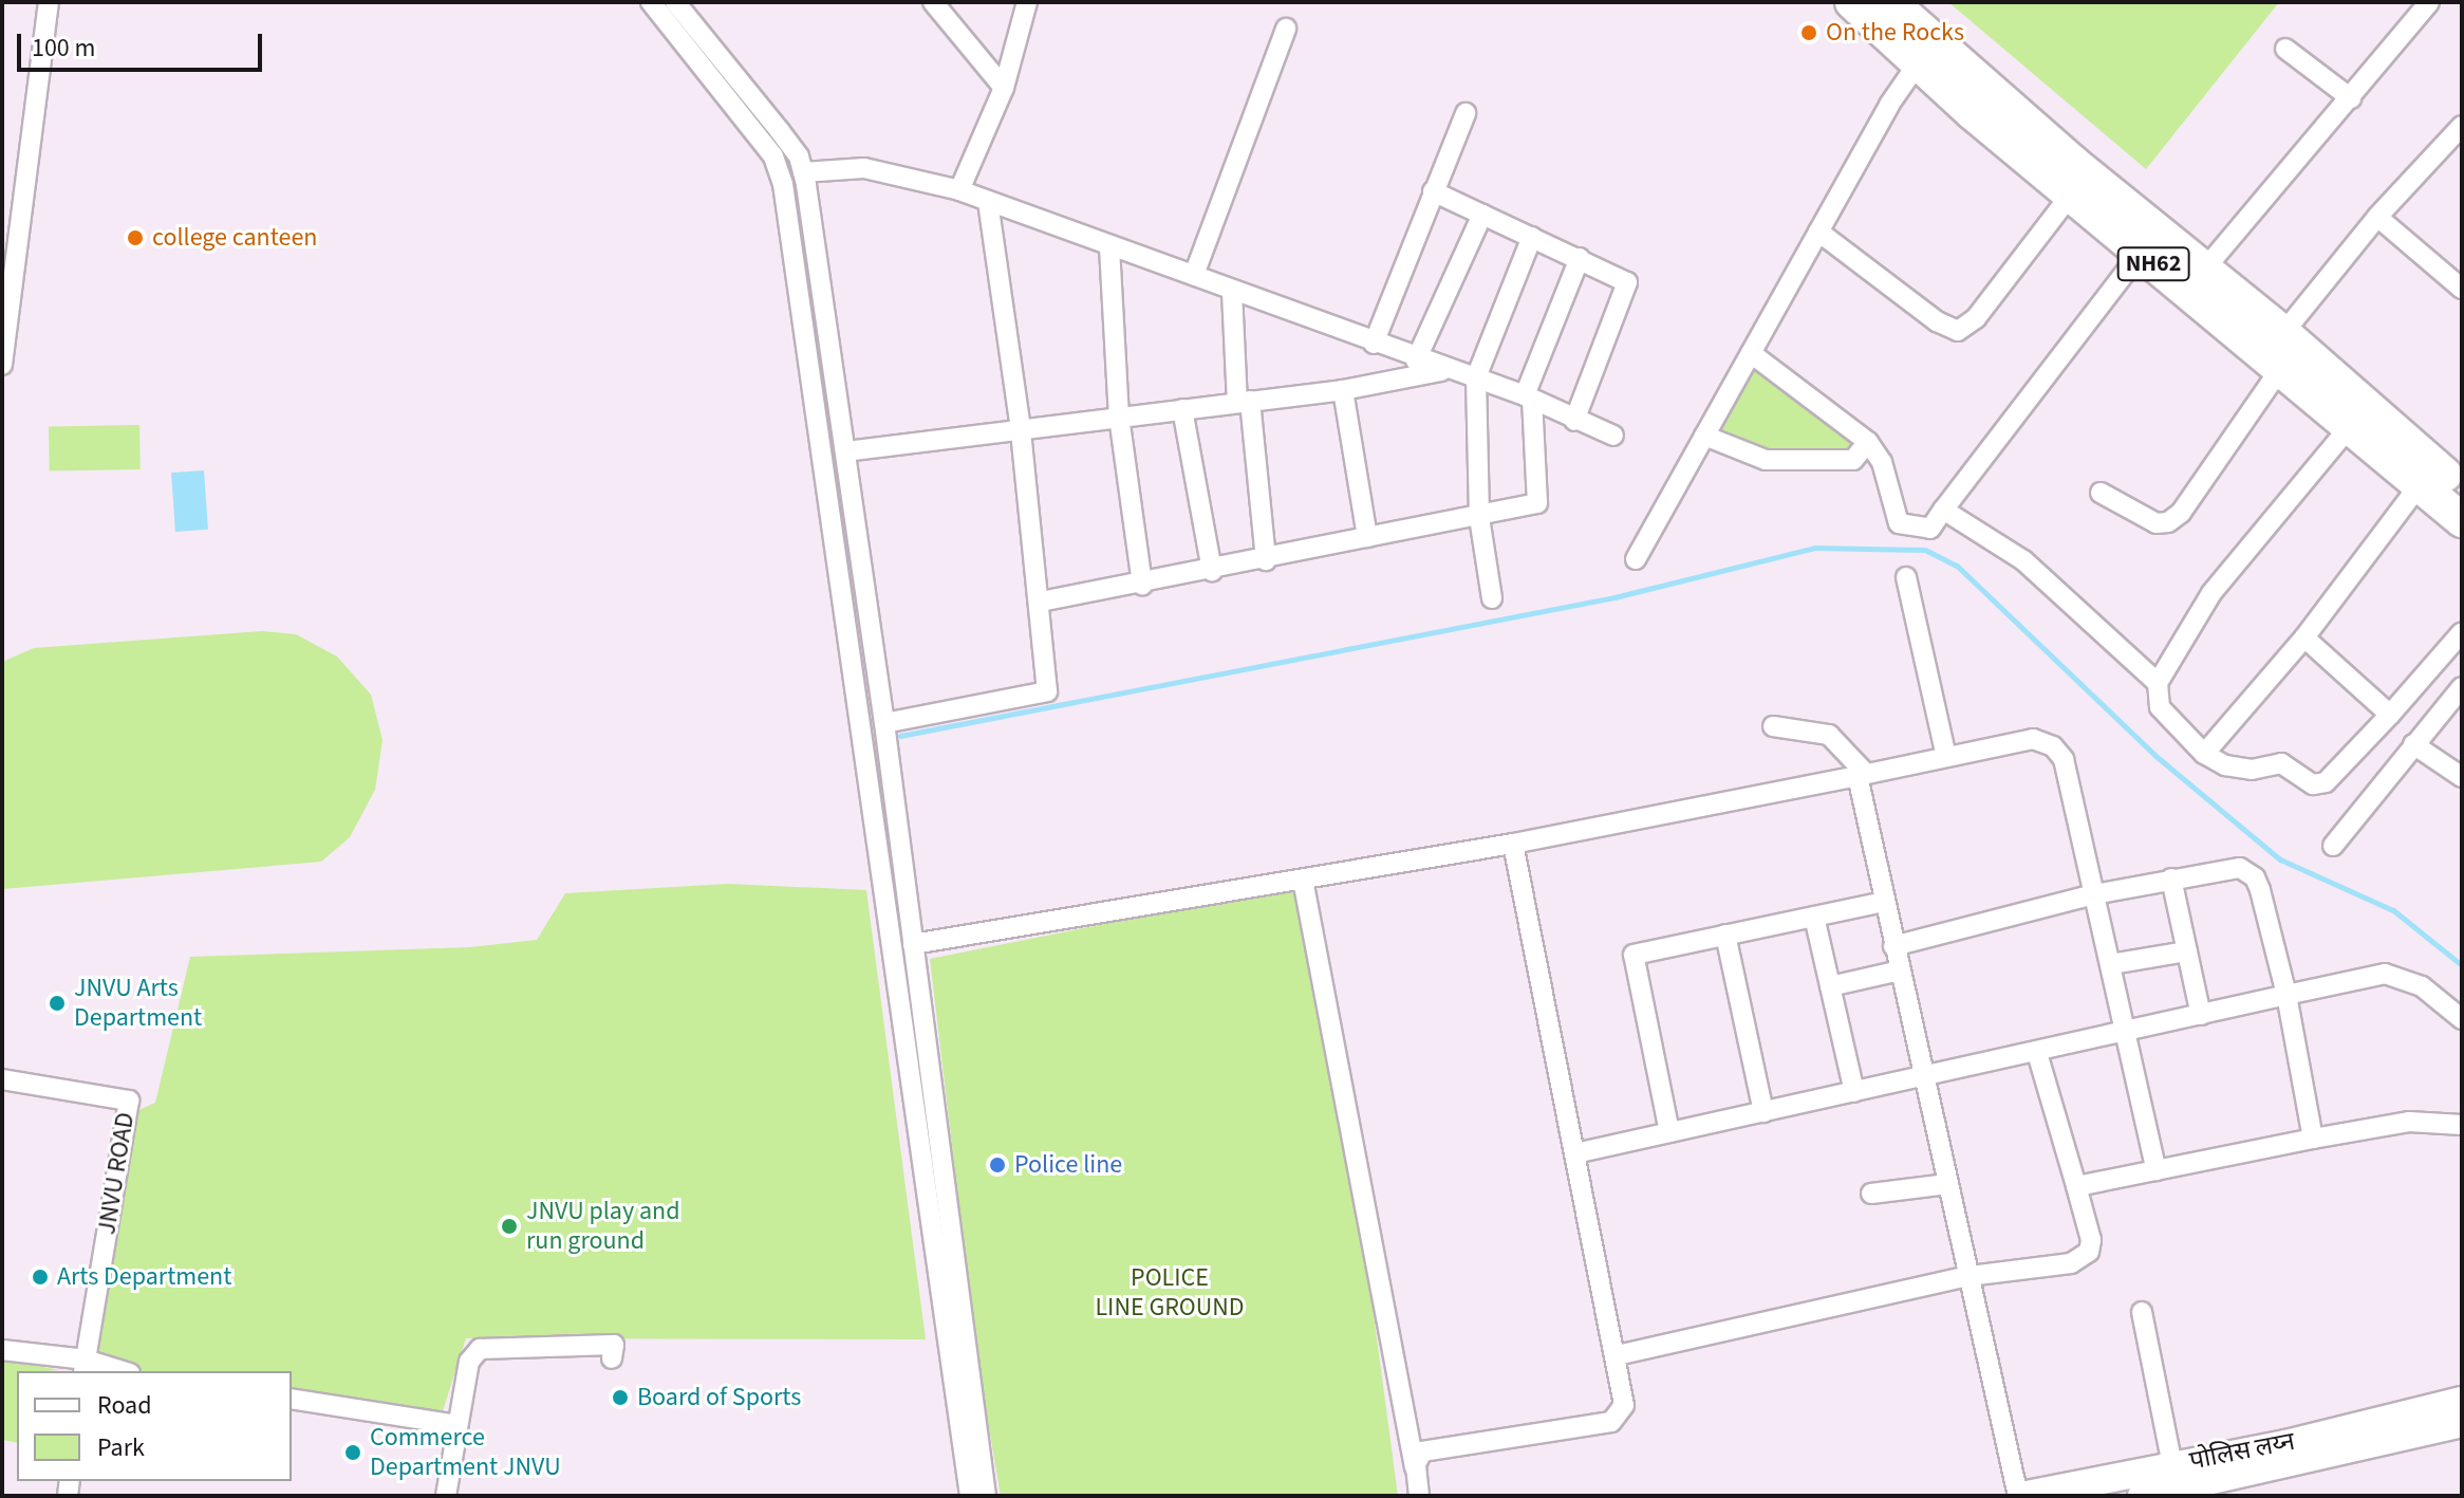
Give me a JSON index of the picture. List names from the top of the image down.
{
  "streets": {
    "highway": ["NH62"],
    "street": ["JNVU ROAD", "पोलिस लय्न"]
  },
  "parks": ["POLICE LINE GROUND"],
  "places": [
    "On the Rocks",
    "college canteen",
    "JNVU Arts Department",
    "Police line",
    "JNVU play and run ground",
    "Arts Department",
    "Board of Sports",
    "Commerce Department JNVU"
  ],
  "legend": ["Road", "Park"],
  "scale_bar": "100 m"
}
